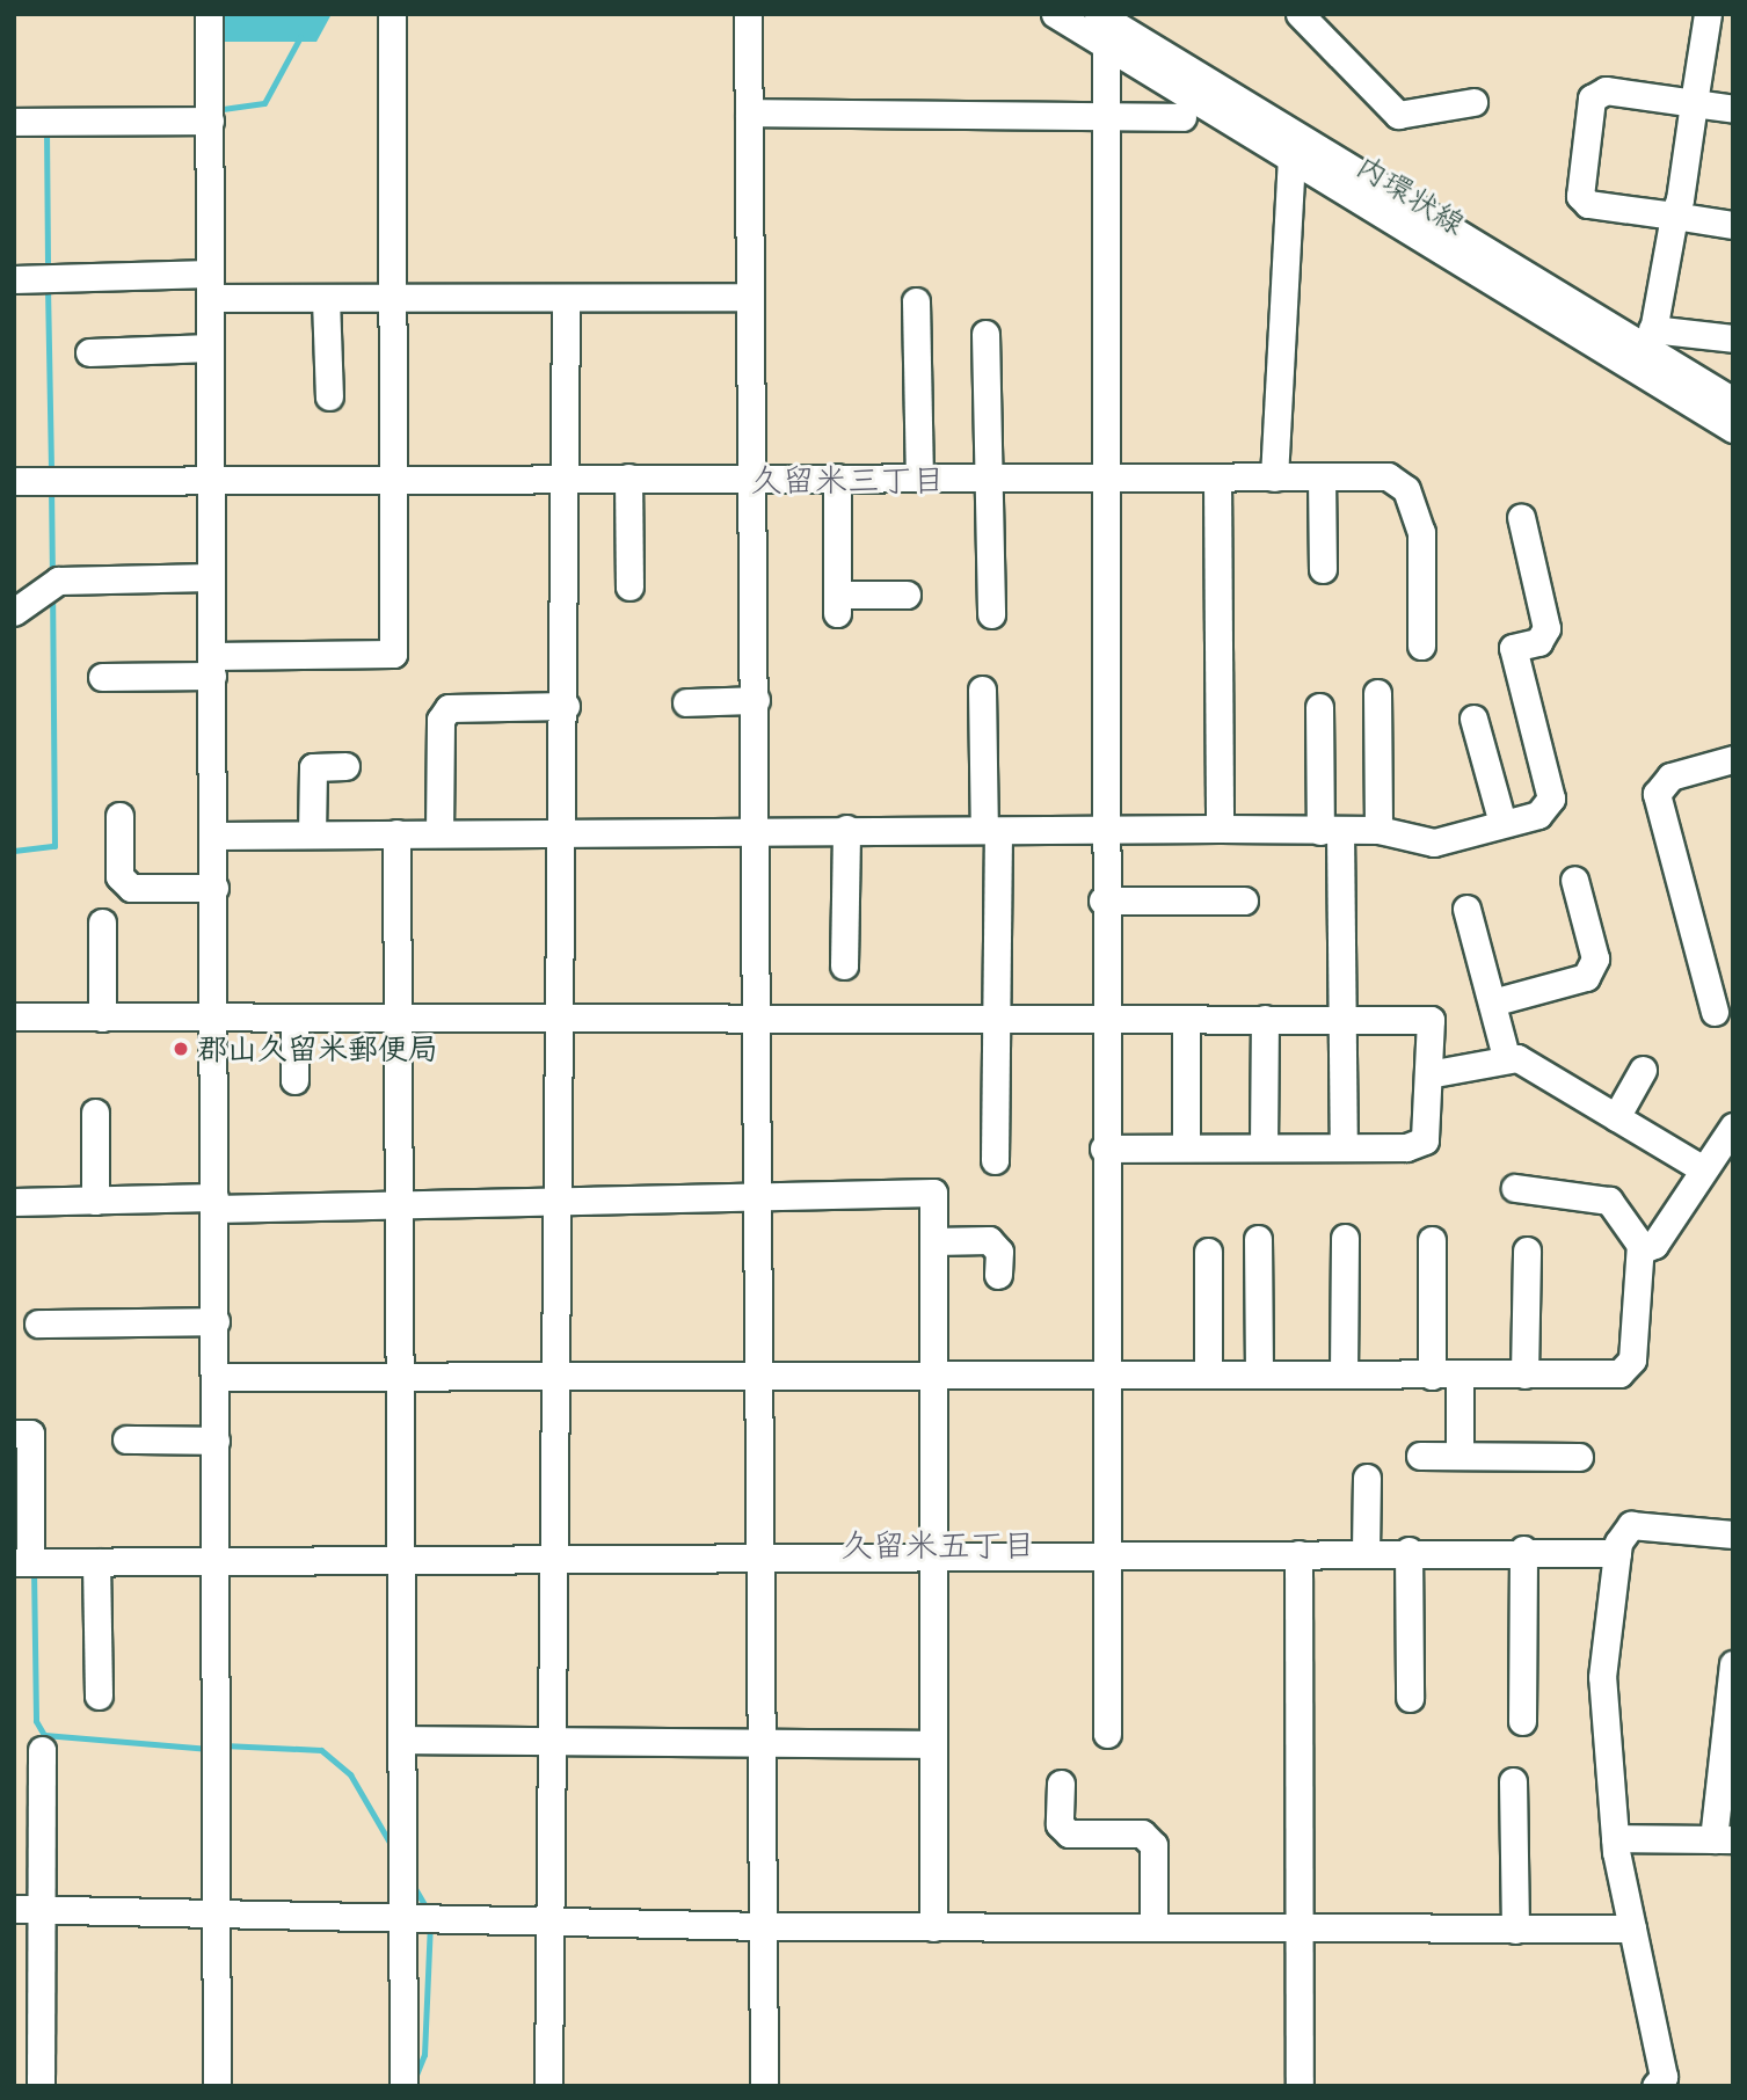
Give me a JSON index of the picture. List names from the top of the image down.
{
  "streets": {
    "street": ["内環状線"]
  },
  "districts": ["久留米三丁目", "久留米五丁目"],
  "places": ["郡山久留米郵便局"]
}
